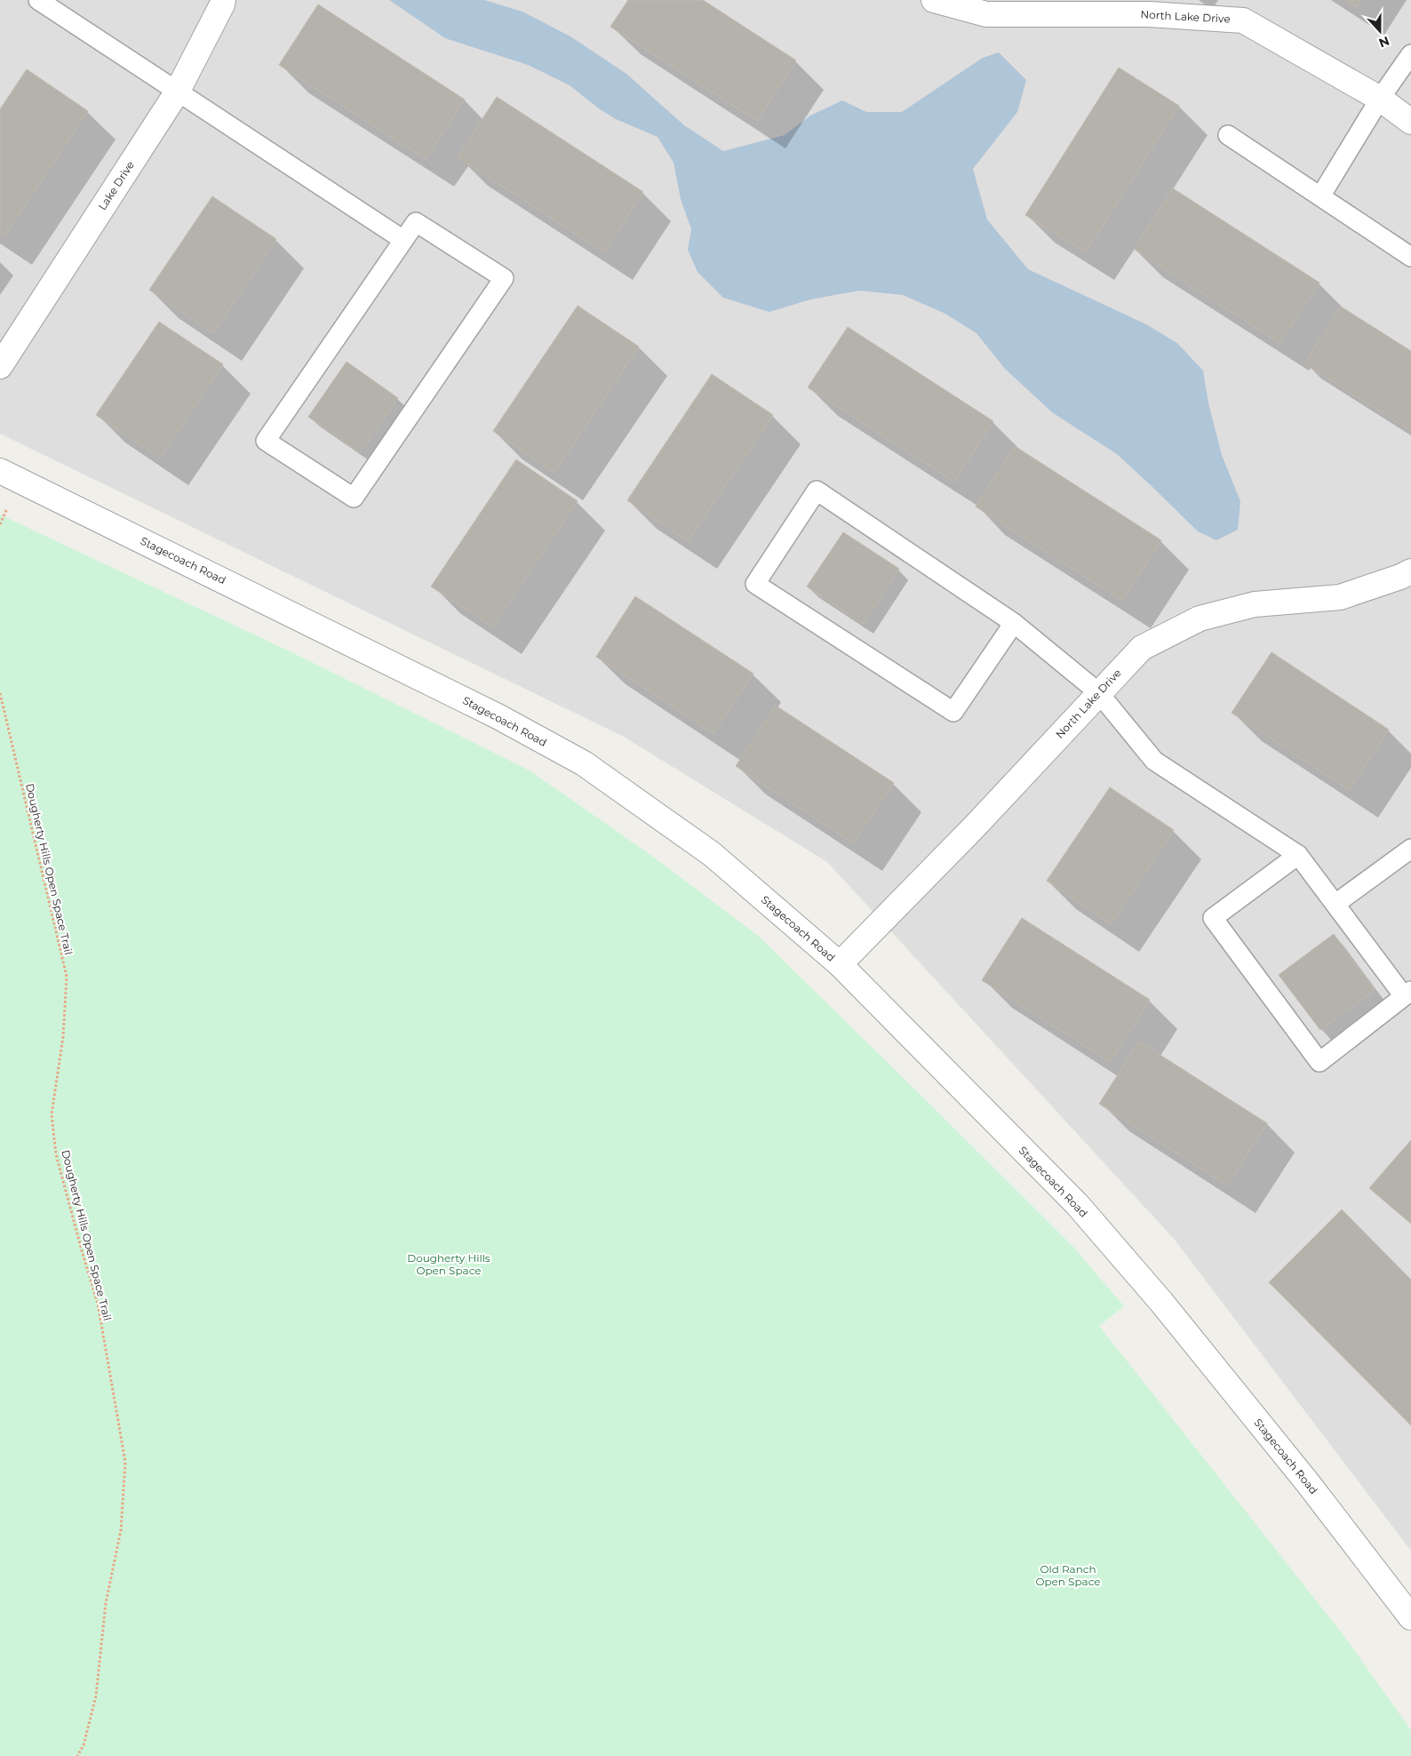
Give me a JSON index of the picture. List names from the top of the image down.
{
  "streets": {
    "street": ["North Lake Drive", "Lake Drive", "Stagecoach Road"],
    "path": ["Dougherty Hills Open Space Trail"]
  },
  "crossings": [
    ["North Lake Drive", "Stagecoach Road"]
  ],
  "parks": ["Dougherty Hills Open Space", "Old Ranch Open Space"],
  "north": "bottom"
}
